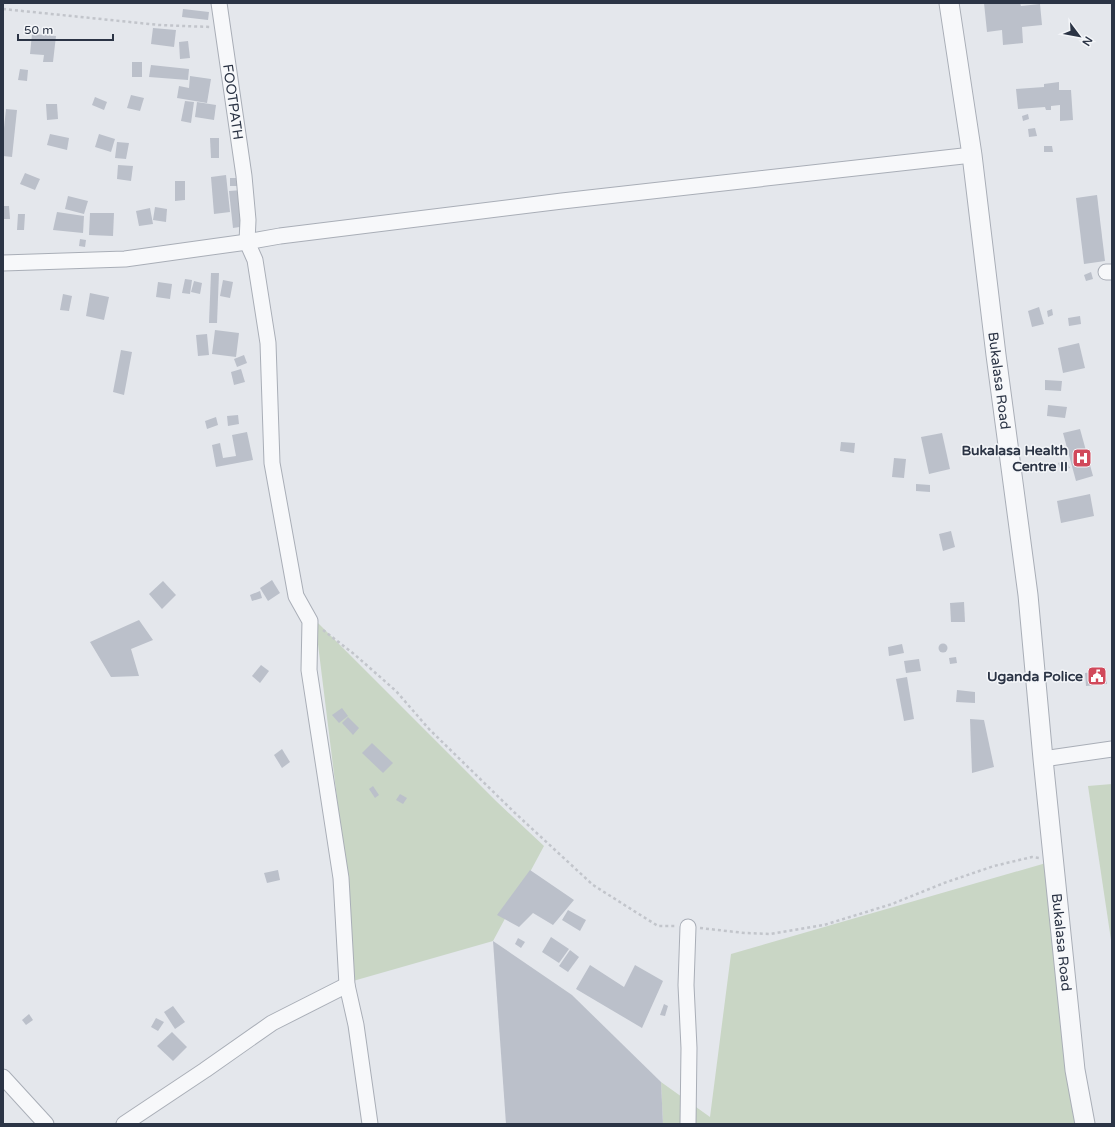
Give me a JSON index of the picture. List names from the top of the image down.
{
  "streets": {
    "street": ["FOOTPATH", "Bukalasa Road"]
  },
  "places": {
    "hospital": ["Bukalasa Health Centre II"],
    "public building": ["Uganda Police"]
  },
  "scale_bar": "50 m",
  "north": "bottom right"
}
